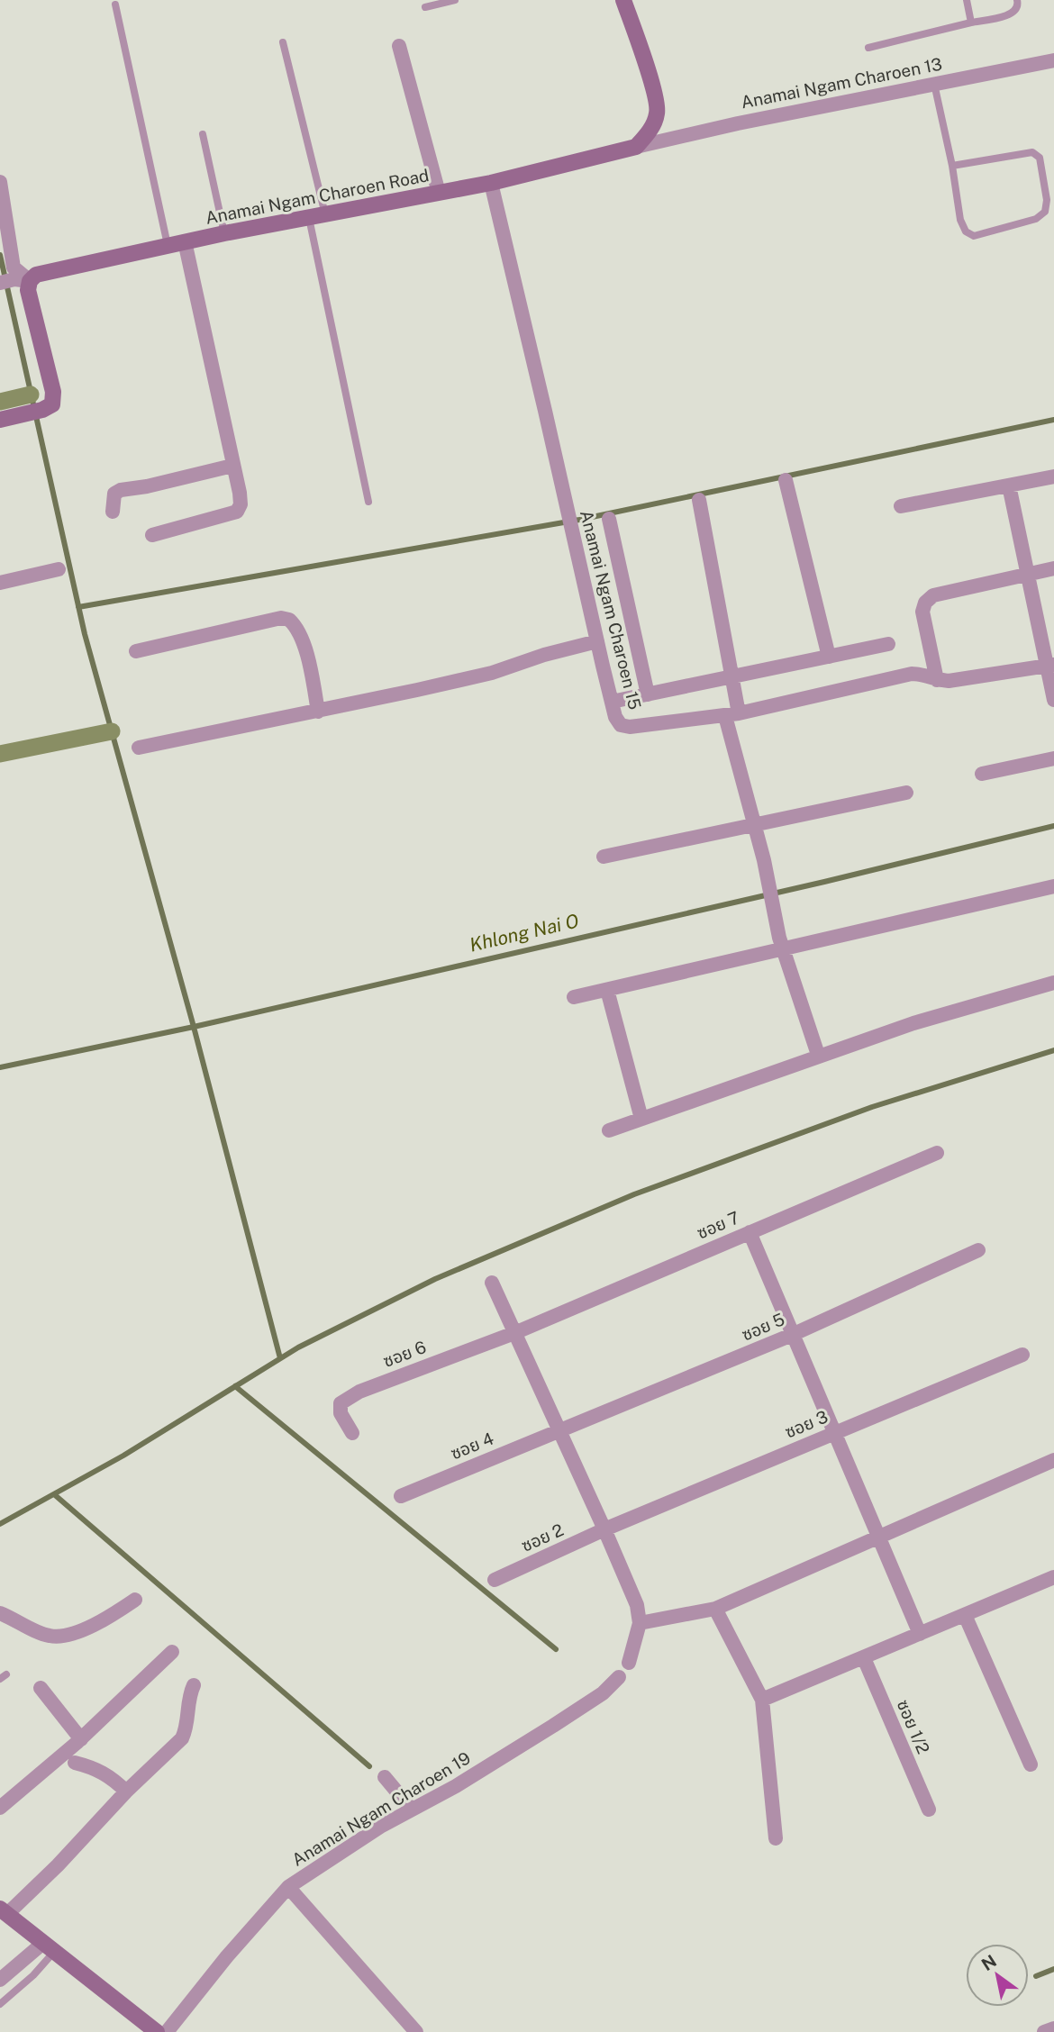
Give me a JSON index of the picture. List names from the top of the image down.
{
  "streets": {
    "street": [
      "Anamai Ngam Charoen 13",
      "Anamai Ngam Charoen Road",
      "Anamai Ngam Charoen 15",
      "ซอย 7",
      "ซอย 5",
      "ซอย 6",
      "ซอย 3",
      "ซอย 4",
      "ซอย 2",
      "ซอย 1/2",
      "Anamai Ngam Charoen 19"
    ]
  },
  "crossings": [
    ["Anamai Ngam Charoen 13", "Anamai Ngam Charoen Road"],
    ["Anamai Ngam Charoen Road", "Anamai Ngam Charoen 15"],
    ["ซอย 7", "ซอย 6"],
    ["ซอย 5", "ซอย 4"],
    ["ซอย 3", "ซอย 2"]
  ],
  "water": ["Khlong Nai O"],
  "north": "top left"
}
